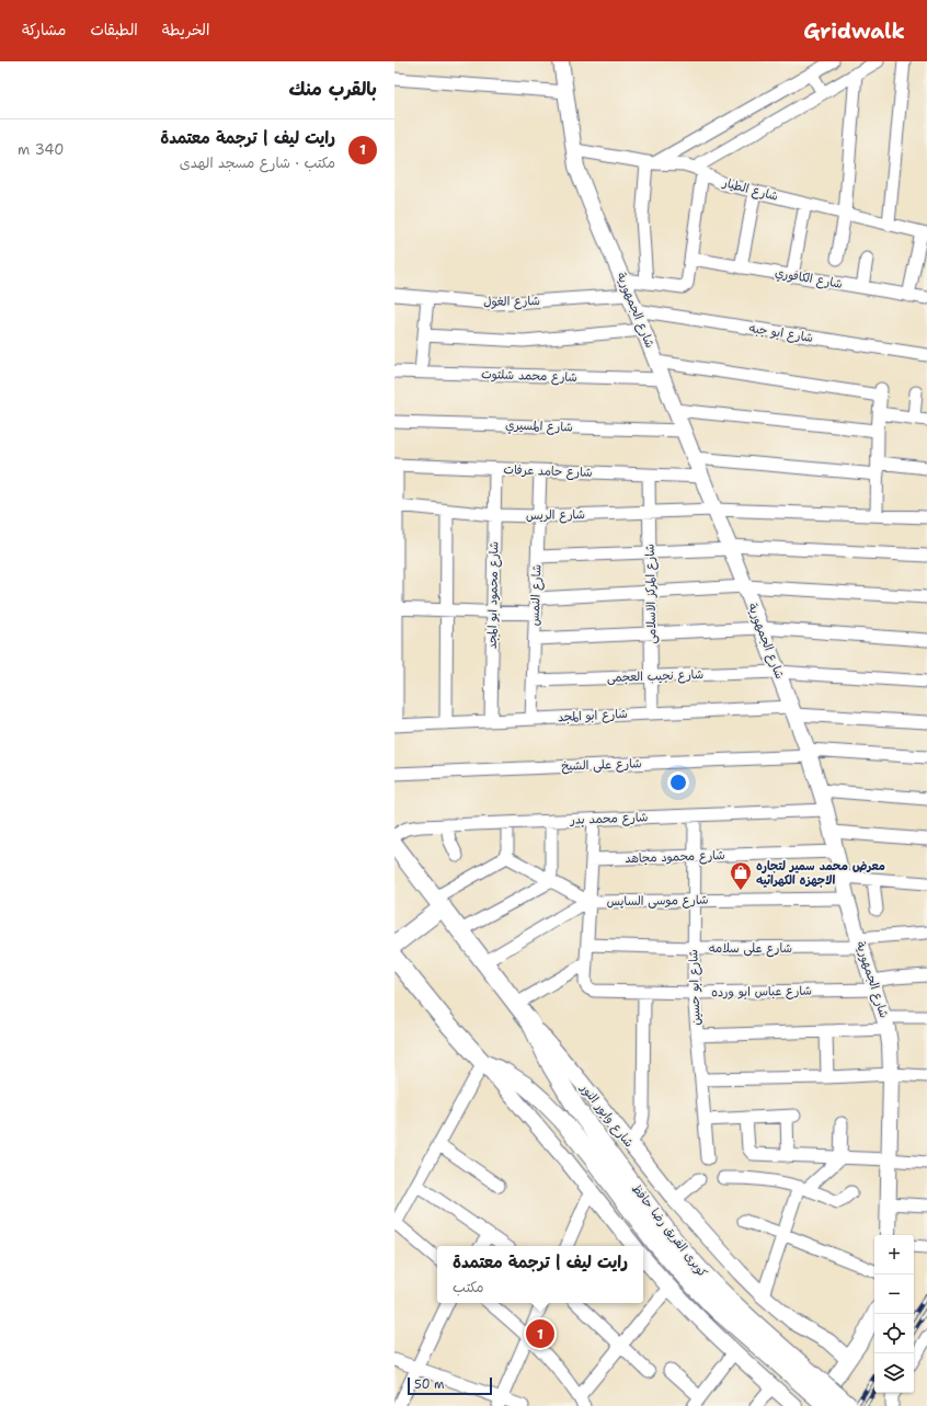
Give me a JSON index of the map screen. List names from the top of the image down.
{
  "streets": {
    "main road": ["شارع وابور النور", "كوبرى الفريق رضا حافظ"],
    "street": [
      "شارع الطيار",
      "شارع الكافوري",
      "شارع الغول",
      "شارع الجمهورية",
      "شارع ابو جبه",
      "شارع محمد شلتوت",
      "شارع المسيري",
      "شارع حامد عرفات",
      "شارع الريس",
      "شارع المركز الاسلامى",
      "شارع محمود ابو المجد",
      "شارع النمس",
      "شارع نجيب العجمى",
      "شارع ابو المجد",
      "شارع على الشيخ",
      "شارع محمد بدر",
      "شارع محمود مجاهد",
      "شارع موسى السايس",
      "شارع على سلامه",
      "شارع ابو حسين",
      "شارع عباس ابو ورده"
    ]
  },
  "crossings": [
    ["شارع الطيار", "شارع الجمهورية"],
    ["شارع الغول", "شارع الجمهورية"],
    ["شارع الجمهورية", "شارع ابو جبه"],
    ["شارع الجمهورية", "شارع محمد شلتوت"],
    ["شارع الجمهورية", "شارع المسيري"],
    ["شارع الجمهورية", "شارع حامد عرفات"],
    ["شارع الجمهورية", "شارع الريس"],
    ["شارع الجمهورية", "شارع نجيب العجمى"],
    ["شارع الجمهورية", "شارع ابو المجد"],
    ["شارع الجمهورية", "شارع على الشيخ"],
    ["شارع الجمهورية", "شارع محمد بدر"],
    ["شارع الجمهورية", "شارع محمود مجاهد"],
    ["شارع الجمهورية", "شارع موسى السايس"],
    ["شارع الجمهورية", "شارع على سلامه"],
    ["شارع الجمهورية", "شارع عباس ابو ورده"],
    ["شارع حامد عرفات", "شارع المركز الاسلامى"],
    ["شارع حامد عرفات", "شارع محمود ابو المجد"],
    ["شارع حامد عرفات", "شارع النمس"],
    ["شارع الريس", "شارع المركز الاسلامى"],
    ["شارع الريس", "شارع محمود ابو المجد"],
    ["شارع الريس", "شارع النمس"],
    ["شارع المركز الاسلامى", "شارع نجيب العجمى"],
    ["شارع المركز الاسلامى", "شارع ابو المجد"],
    ["شارع محمود ابو المجد", "شارع ابو المجد"],
    ["شارع النمس", "شارع نجيب العجمى"],
    ["شارع النمس", "شارع ابو المجد"],
    ["شارع محمد بدر", "شارع ابو حسين"],
    ["شارع محمود مجاهد", "شارع ابو حسين"],
    ["شارع موسى السايس", "شارع ابو حسين"],
    ["شارع موسى السايس", "شارع وابور النور"],
    ["شارع على سلامه", "شارع ابو حسين"],
    ["شارع ابو حسين", "شارع عباس ابو ورده"],
    ["شارع وابور النور", "كوبرى الفريق رضا حافظ"]
  ],
  "places": {
    "shop": ["معرض محمد سمير لتجاره الاجهزه الكهرائيه"]
  },
  "scale_bar": "50 m",
  "page": {
    "header": "Gridwalk",
    "nav": ["الخريطة", "الطبقات", "مشاركة"],
    "heading": "بالقرب منك",
    "list": [
      {
        "mark": "1",
        "name": "رايت ليف | ترجمة معتمدة",
        "note": "مكتب · شارع مسجد الهدى",
        "value": "340 m"
      }
    ],
    "map_buttons": ["+", "−"],
    "popup": ["رايت ليف | ترجمة معتمدة", "مكتب"],
    "pins": "1",
    "scale": "50 m"
  }
}
